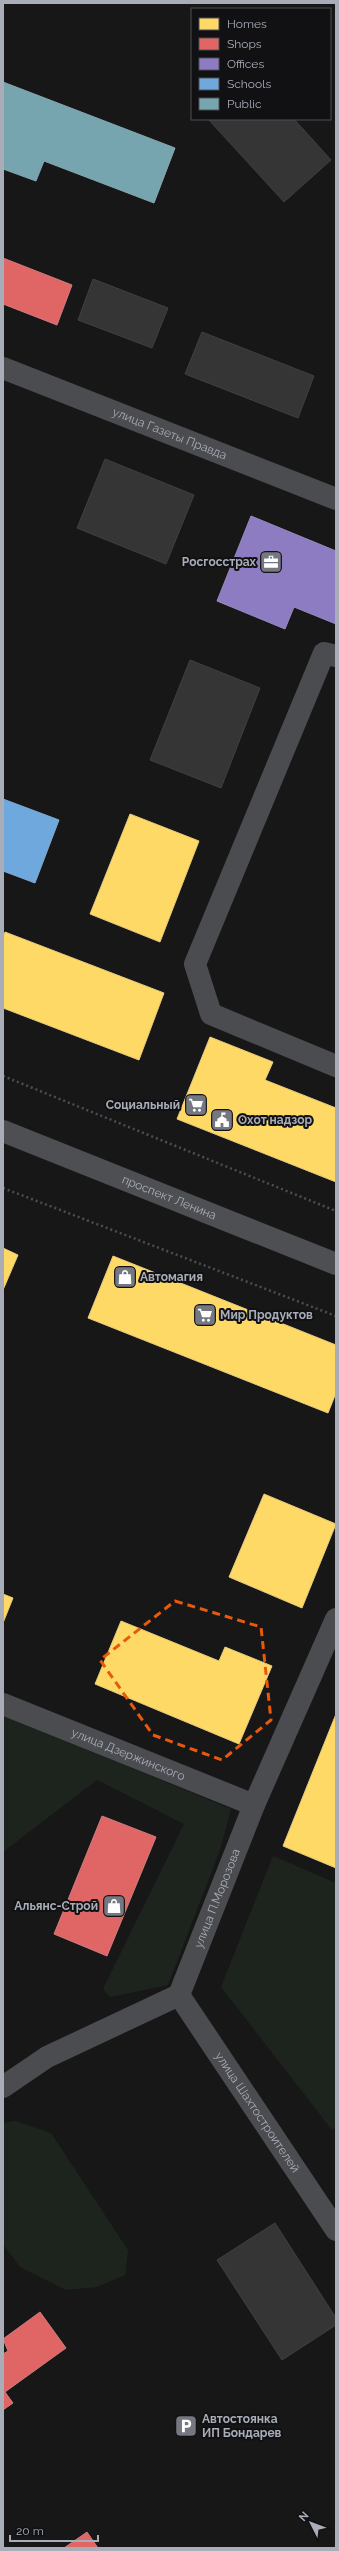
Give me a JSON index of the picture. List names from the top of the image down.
{
  "streets": {
    "main road": ["проспект Ленина"],
    "street": [
      "улица Газеты Правда",
      "улица Дзержинского",
      "улица П.Морозова",
      "улица Шахтостроителей"
    ]
  },
  "crossings": [
    ["улица Дзержинского", "улица П.Морозова"],
    ["улица П.Морозова", "улица Шахтостроителей"]
  ],
  "places": {
    "office": ["Росгосстрах"],
    "supermarket": ["Социальный", "Мир Продуктов"],
    "public building": ["Охот надзор"],
    "shop": ["Автомагия", "Альянс-Строй"],
    "parking": ["Автостоянка ИП Бондарев"]
  },
  "legend": [
    "Homes",
    "Shops",
    "Offices",
    "Schools",
    "Public"
  ],
  "scale_bar": "20 m",
  "north": "top left"
}
